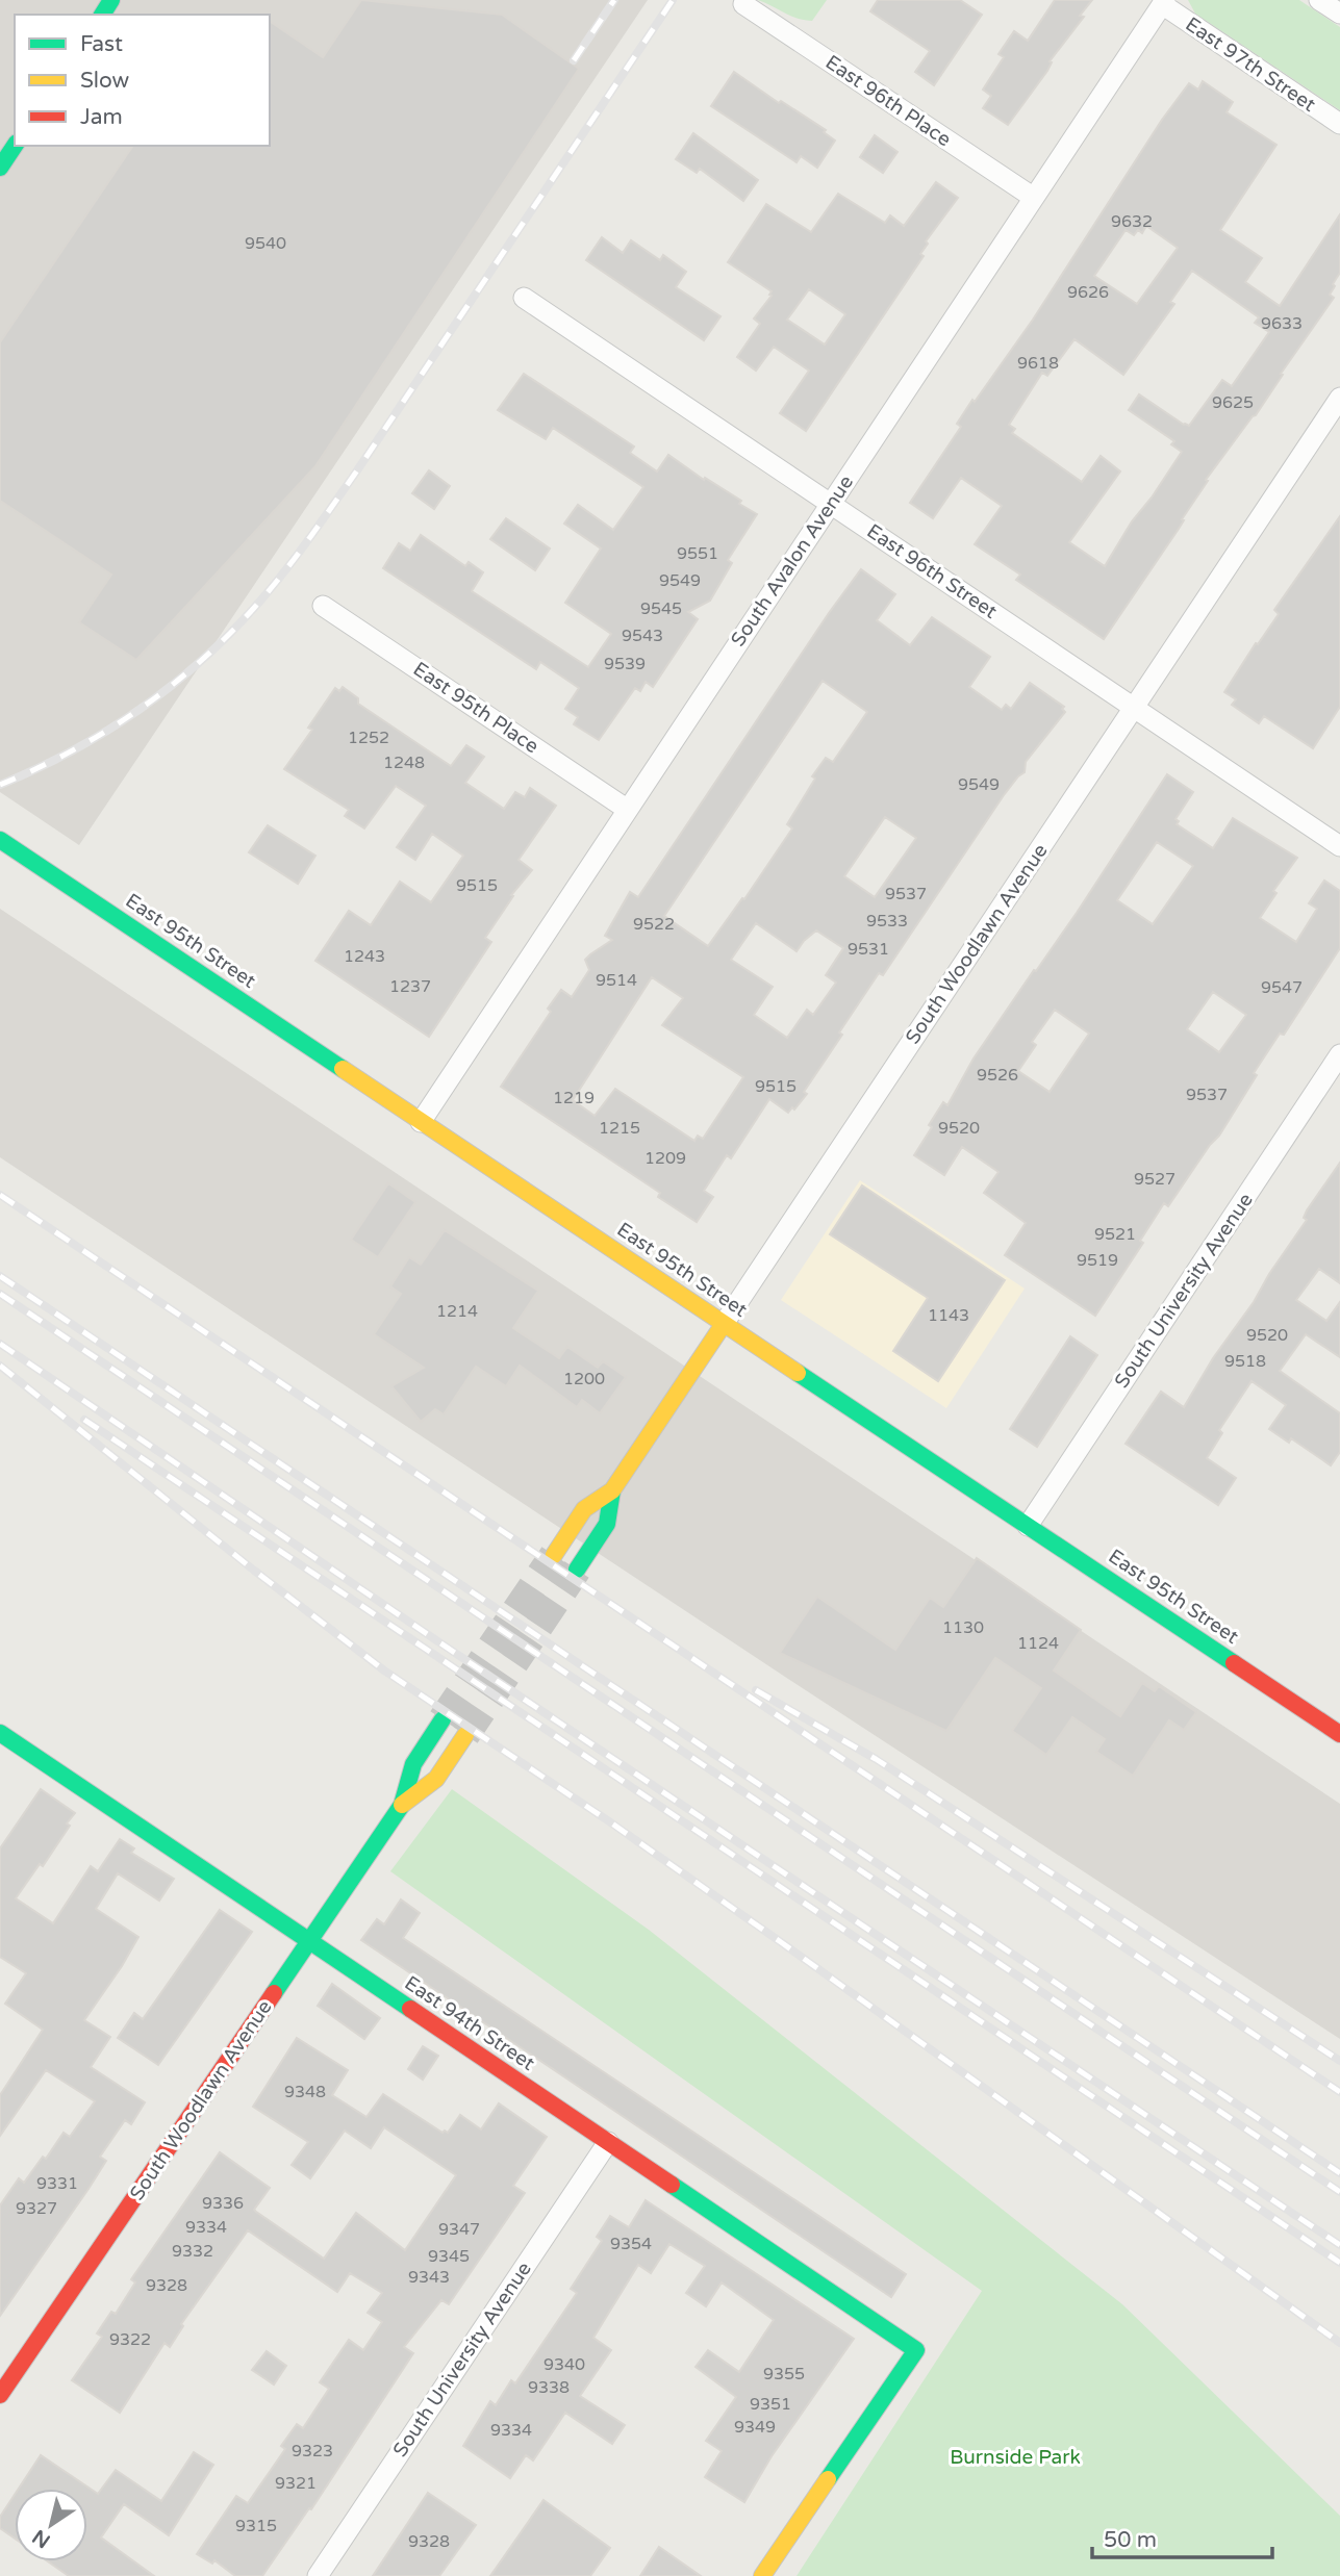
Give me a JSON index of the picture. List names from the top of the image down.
{
  "streets": {
    "street": [
      "East 97th Street",
      "East 96th Place",
      "South Avalon Avenue",
      "East 96th Street",
      "East 95th Place",
      "East 95th Street",
      "South Woodlawn Avenue",
      "South University Avenue",
      "East 94th Street"
    ]
  },
  "crossings": [
    ["East 97th Street", "South Avalon Avenue"],
    ["East 96th Place", "South Avalon Avenue"],
    ["South Avalon Avenue", "East 96th Street"],
    ["South Avalon Avenue", "East 95th Place"],
    ["South Avalon Avenue", "East 95th Street"],
    ["East 96th Street", "South Woodlawn Avenue"],
    ["East 95th Street", "South Woodlawn Avenue"],
    ["East 95th Street", "South University Avenue"],
    ["South Woodlawn Avenue", "East 94th Street"],
    ["South University Avenue", "East 94th Street"]
  ],
  "parks": ["Burnside Park"],
  "house_numbers": [
    "9632",
    "9540",
    "9626",
    "9633",
    "9618",
    "9625",
    "9551",
    "9549",
    "9545",
    "9543",
    "9539",
    "1252",
    "1248",
    "9549",
    "9515",
    "9537",
    "9533",
    "9522",
    "9531",
    "1243",
    "9514",
    "1237",
    "9547",
    "9526",
    "9515",
    "9537",
    "1219",
    "1215",
    "9520",
    "1209",
    "9527",
    "9521",
    "9519",
    "1214",
    "1143",
    "9520",
    "9518",
    "1200",
    "1130",
    "1124",
    "9348",
    "9331",
    "9336",
    "9327",
    "9334",
    "9347",
    "9354",
    "9332",
    "9345",
    "9343",
    "9328",
    "9322",
    "9340",
    "9355",
    "9338",
    "9351",
    "9349",
    "9334",
    "9323",
    "9321",
    "9315",
    "9328"
  ],
  "legend": ["Fast", "Slow", "Jam"],
  "scale_bar": "50 m",
  "north": "bottom left"
}
